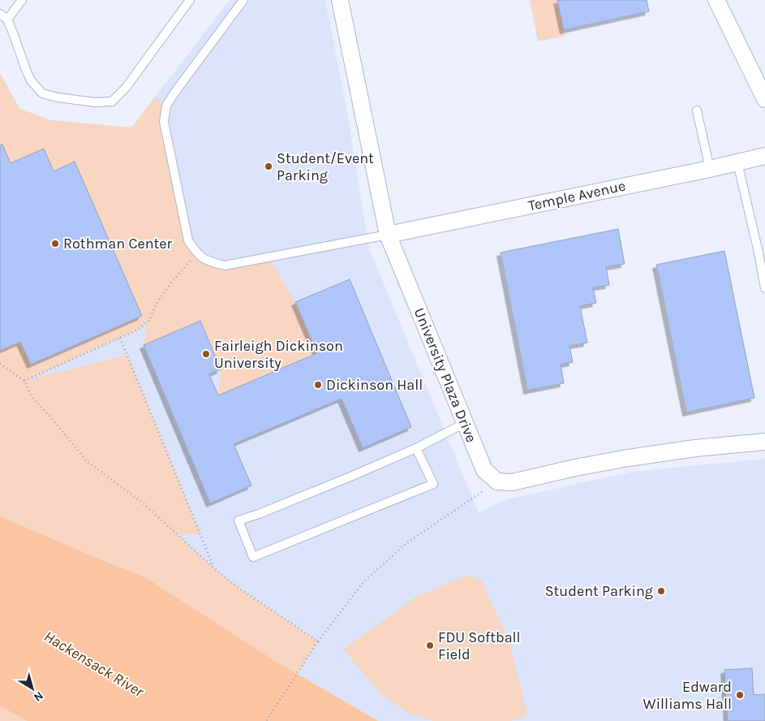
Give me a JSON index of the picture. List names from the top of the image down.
{
  "streets": {
    "street": ["Temple Avenue", "University Plaza Drive"]
  },
  "crossings": [
    ["Temple Avenue", "University Plaza Drive"]
  ],
  "water": ["Hackensack River"],
  "places": [
    "Student/Event Parking",
    "Rothman Center",
    "Fairleigh Dickinson University",
    "Dickinson Hall",
    "Student Parking",
    "FDU Softball Field",
    "Edward Williams Hall"
  ],
  "north": "bottom right"
}
